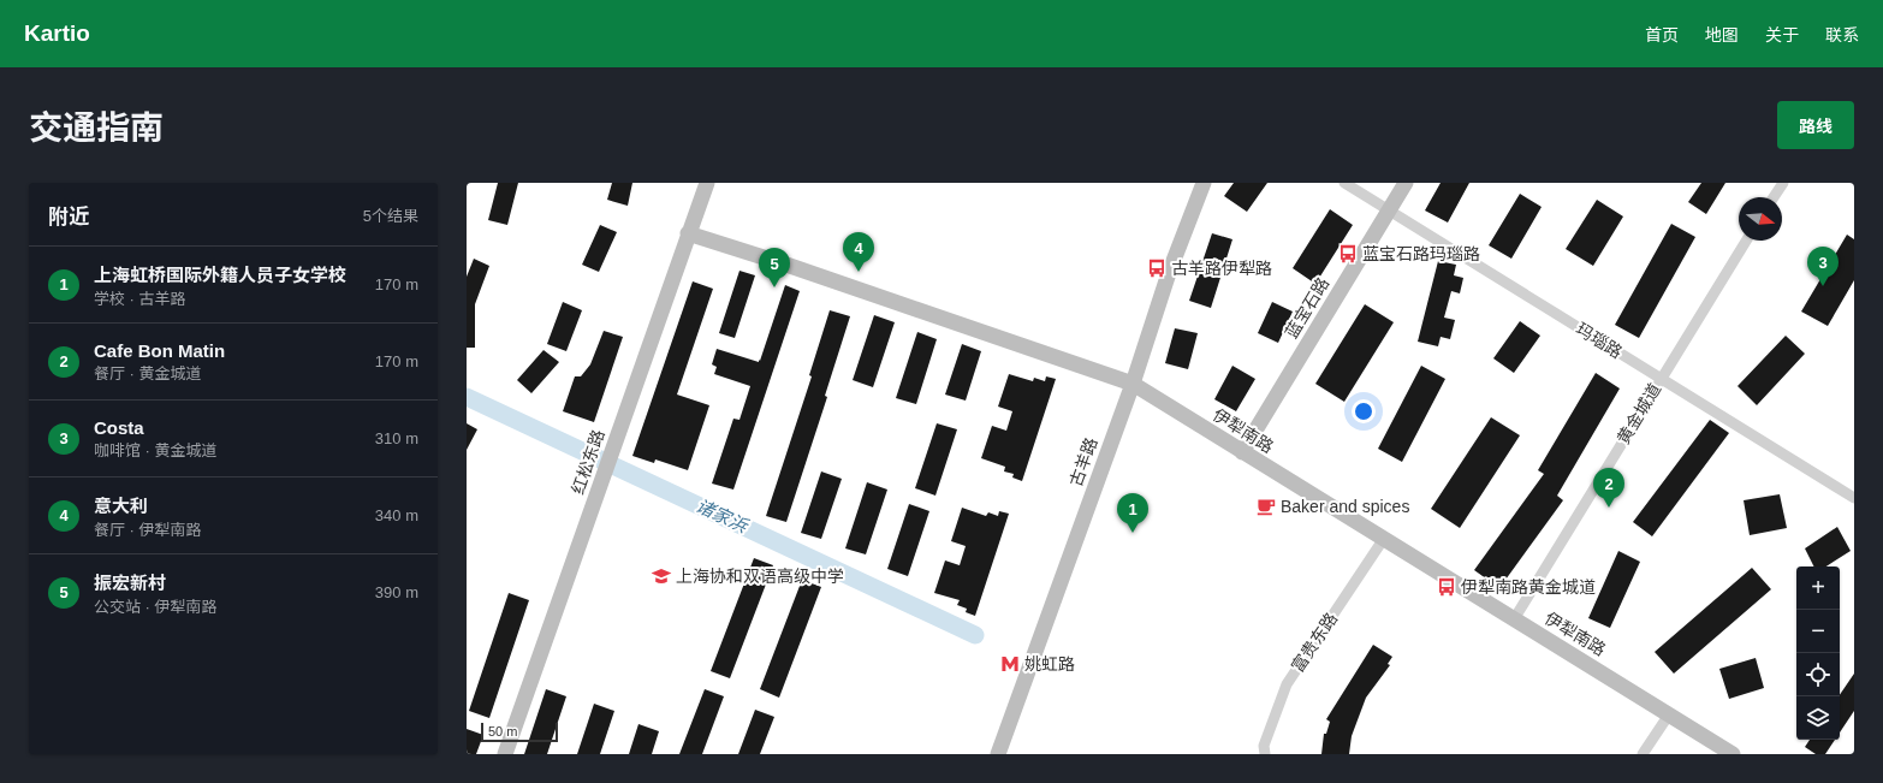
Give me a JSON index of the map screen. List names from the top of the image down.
{
  "streets": {
    "street": [
      "蓝宝石路",
      "玛瑙路",
      "黄金城道",
      "伊犁南路",
      "红松东路",
      "古羊路",
      "富贵东路"
    ]
  },
  "crossings": [
    ["蓝宝石路", "玛瑙路"],
    ["蓝宝石路", "伊犁南路"],
    ["玛瑙路", "黄金城道"],
    ["黄金城道", "伊犁南路"],
    ["伊犁南路", "红松东路"],
    ["伊犁南路", "古羊路"],
    ["伊犁南路", "富贵东路"]
  ],
  "water": ["诸家浜"],
  "places": {
    "bus stop": ["蓝宝石路玛瑙路", "古羊路伊犁路", "伊犁南路黄金城道"],
    "cafe": ["Baker and spices"],
    "school or university": ["上海协和双语高级中学"],
    "metro station": ["姚虹路"]
  },
  "scale_bar": "50 m",
  "north": "right",
  "page": {
    "header": "Kartio",
    "nav": [
      "首页",
      "地图",
      "关于",
      "联系"
    ],
    "title": "交通指南",
    "buttons": "路线",
    "heading": ["附近", "5个结果"],
    "pins": [
      "4",
      "3",
      "5",
      "2",
      "1"
    ],
    "list": [
      {
        "mark": "1",
        "name": "上海虹桥国际外籍人员子女学校",
        "note": "学校 · 古羊路",
        "value": "170 m"
      },
      {
        "mark": "2",
        "name": "Cafe Bon Matin",
        "note": "餐厅 · 黄金城道",
        "value": "170 m"
      },
      {
        "mark": "3",
        "name": "Costa",
        "note": "咖啡馆 · 黄金城道",
        "value": "310 m"
      },
      {
        "mark": "4",
        "name": "意大利",
        "note": "餐厅 · 伊犁南路",
        "value": "340 m"
      },
      {
        "mark": "5",
        "name": "振宏新村",
        "note": "公交站 · 伊犁南路",
        "value": "390 m"
      }
    ],
    "map_buttons": ["+", "−"],
    "scale": "50 m"
  }
}
